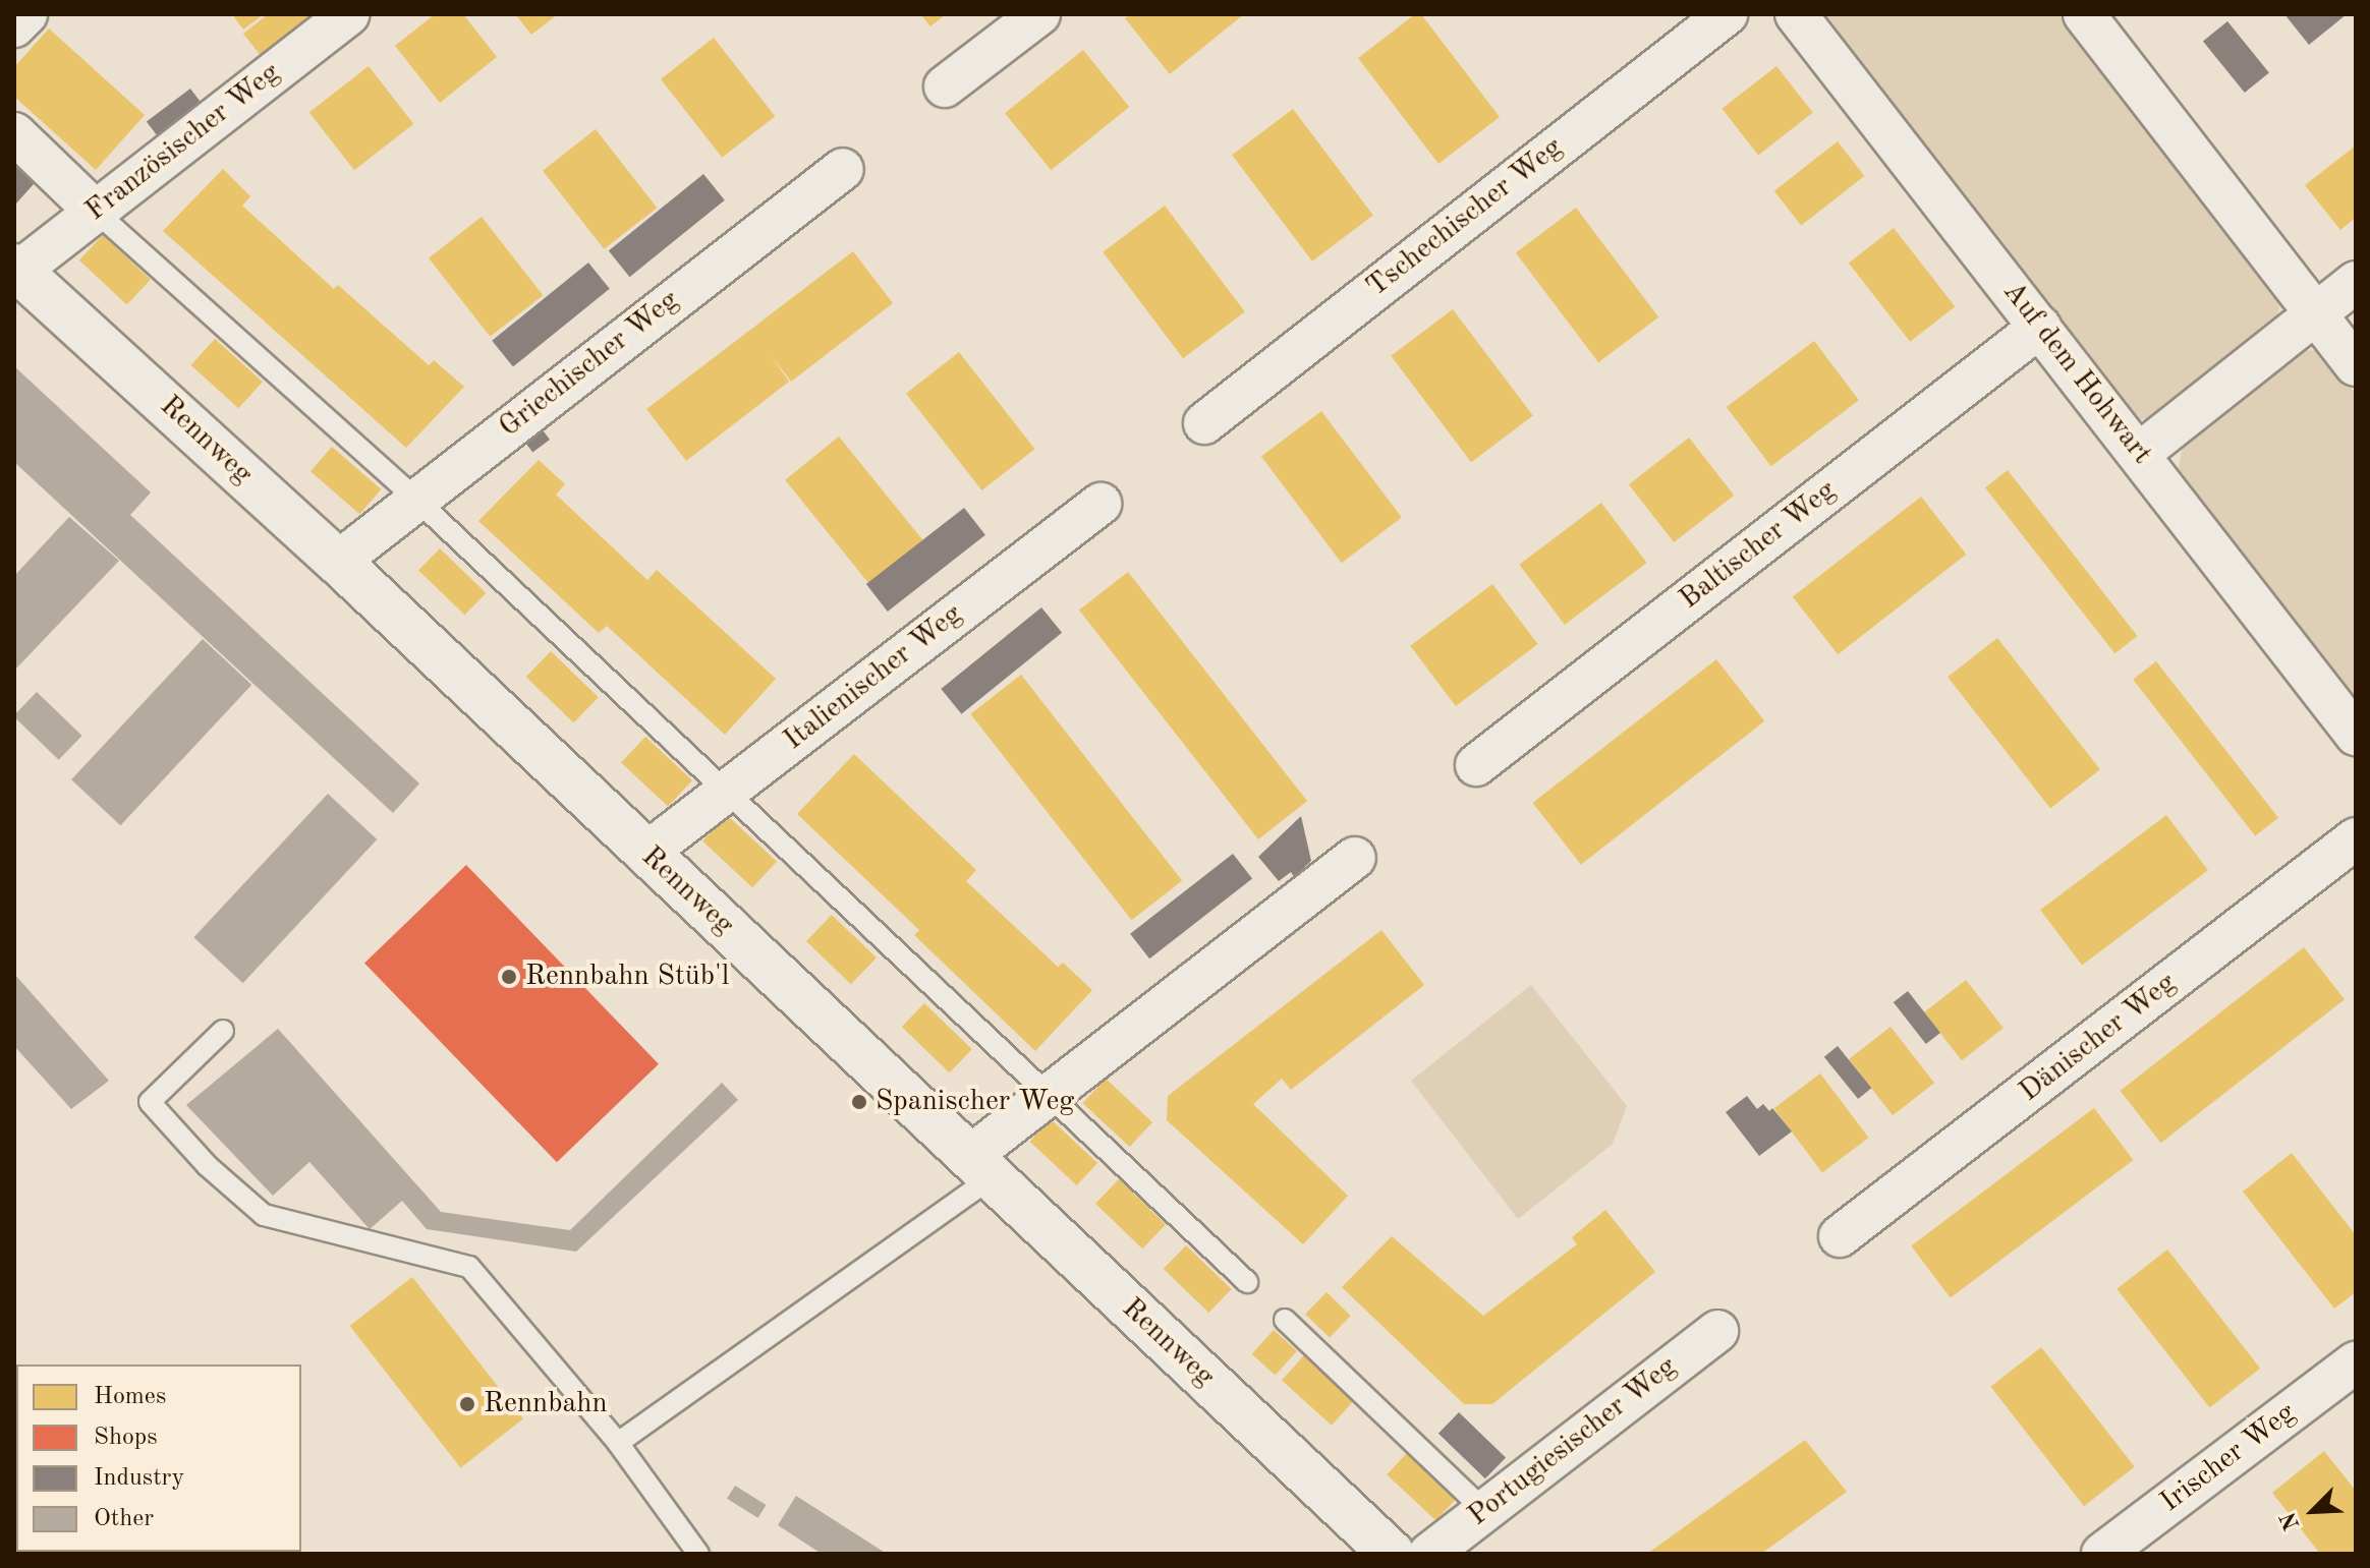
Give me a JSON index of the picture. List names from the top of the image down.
{
  "streets": {
    "street": [
      "Französischer Weg",
      "Tschechischer Weg",
      "Griechischer Weg",
      "Auf dem Hohwart",
      "Rennweg",
      "Baltischer Weg",
      "Italienischer Weg",
      "Dänischer Weg",
      "Portugiesischer Weg",
      "Irischer Weg"
    ]
  },
  "crossings": [
    ["Französischer Weg", "Rennweg"],
    ["Griechischer Weg", "Rennweg"],
    ["Auf dem Hohwart", "Baltischer Weg"],
    ["Rennweg", "Italienischer Weg"]
  ],
  "places": ["Rennbahn Stüb'l", "Spanischer Weg", "Rennbahn"],
  "legend": [
    "Homes",
    "Shops",
    "Industry",
    "Other"
  ],
  "north": "bottom left"
}
